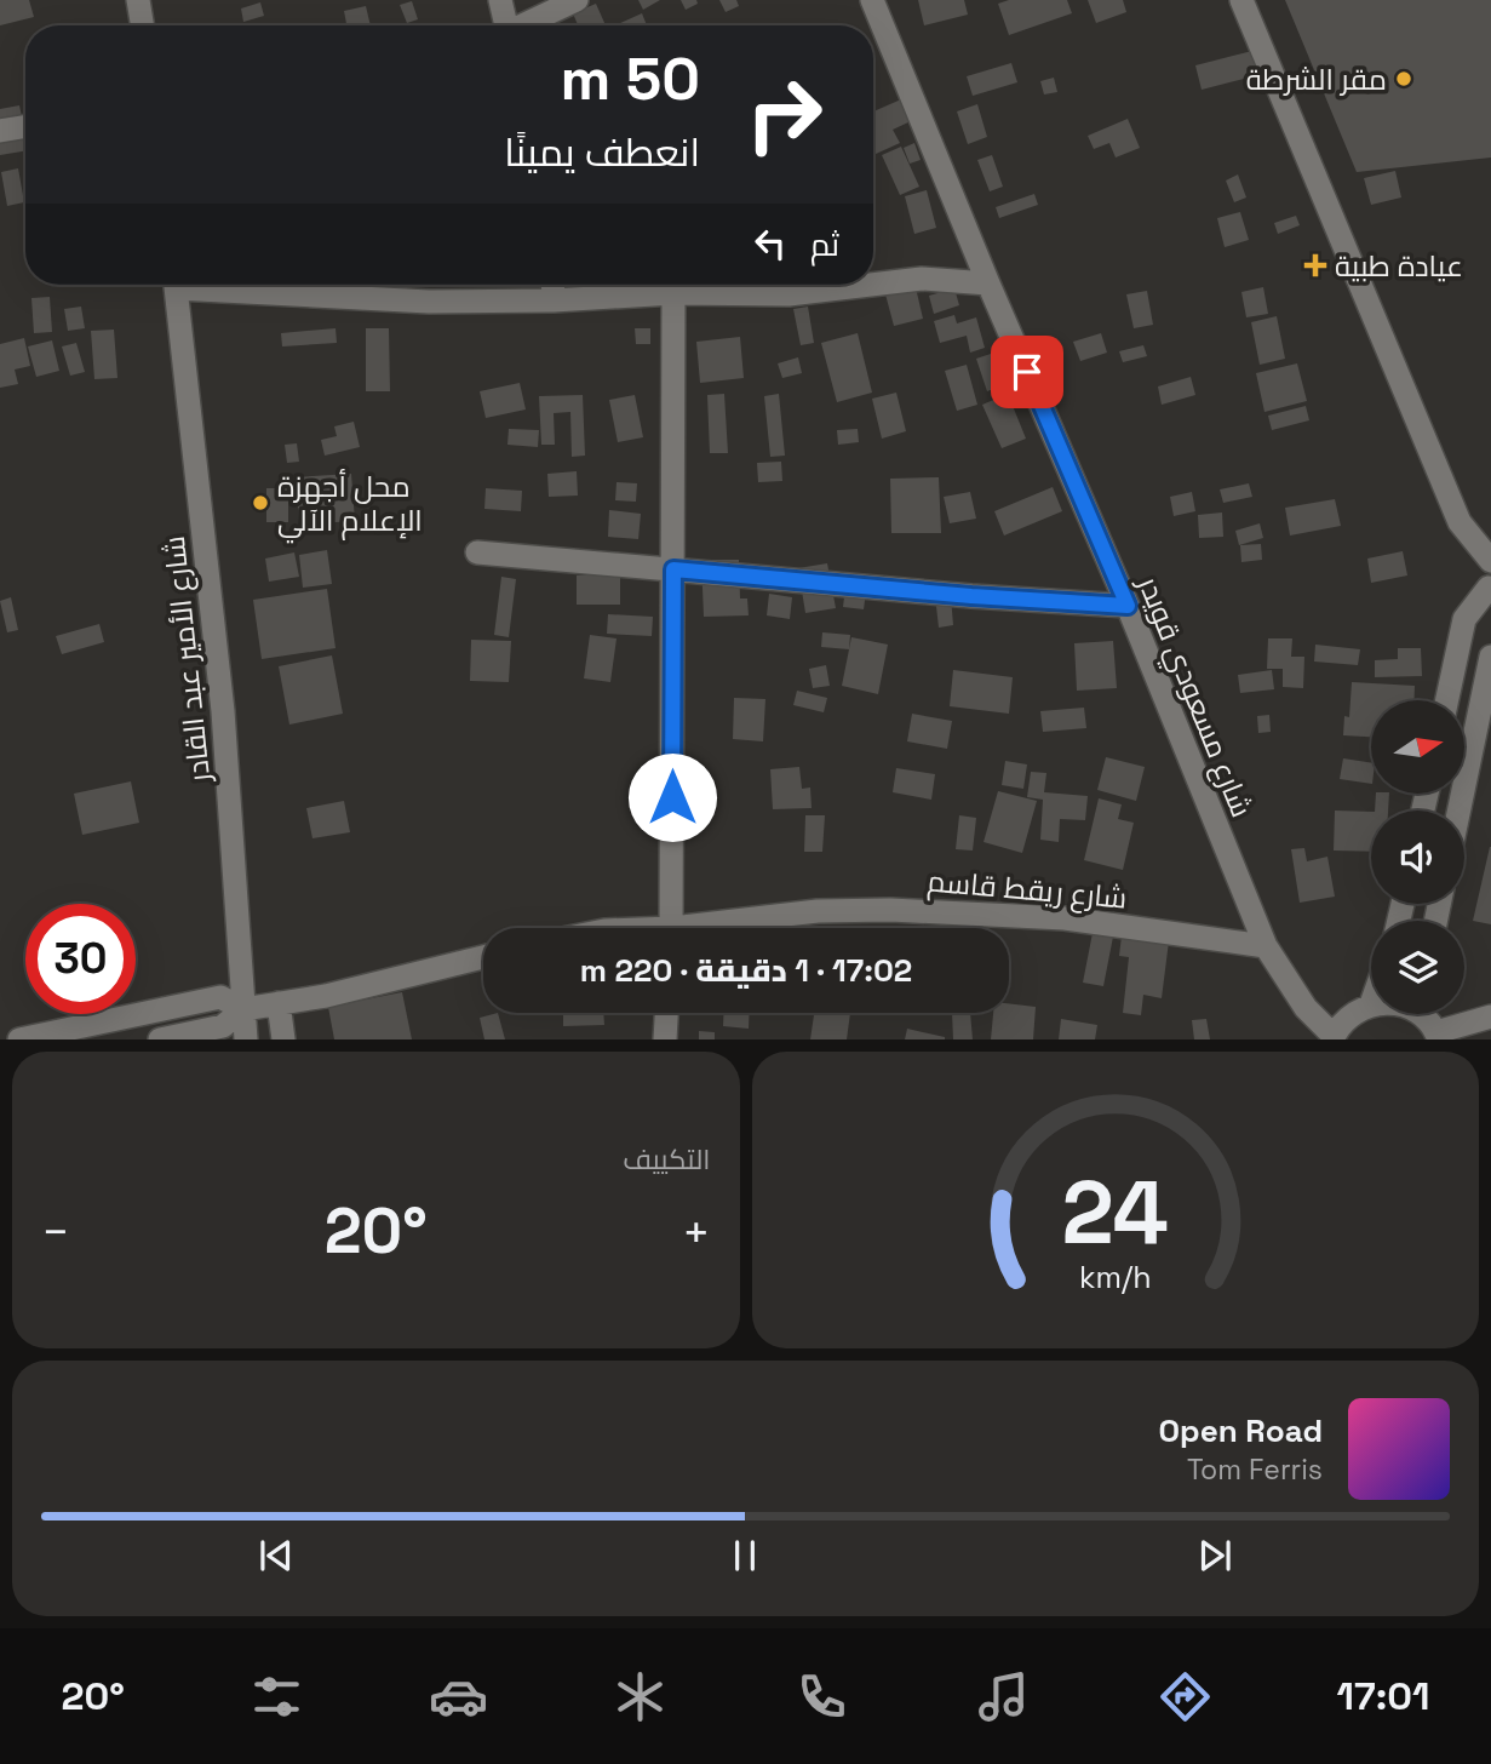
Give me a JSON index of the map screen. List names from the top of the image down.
{
  "streets": {
    "street": ["شارع الأمير عبد القادر", "شارع مسعودي قويدر", "شارع ريقط قاسم"]
  },
  "crossings": [
    ["شارع مسعودي قويدر", "شارع ريقط قاسم"]
  ],
  "places": {
    "other": ["مقر الشرطة", "محل أجهزة الإعلام الآلي"],
    "health": ["عيادة طبية"]
  },
  "north": "right",
  "page": {
    "turn": ["50 m", "انعطف يمينًا"],
    "then": "ثم",
    "limit": "30",
    "trip": "17:02 · 1 دقيقة · 220 m",
    "tile": "التكييف",
    "heat": ["−", "20°", "+"],
    "song": ["Open Road", "Tom Ferris"],
    "tabs": ["17:01", "20°"],
    "gauge": ["24", "km/h"]
  }
}
